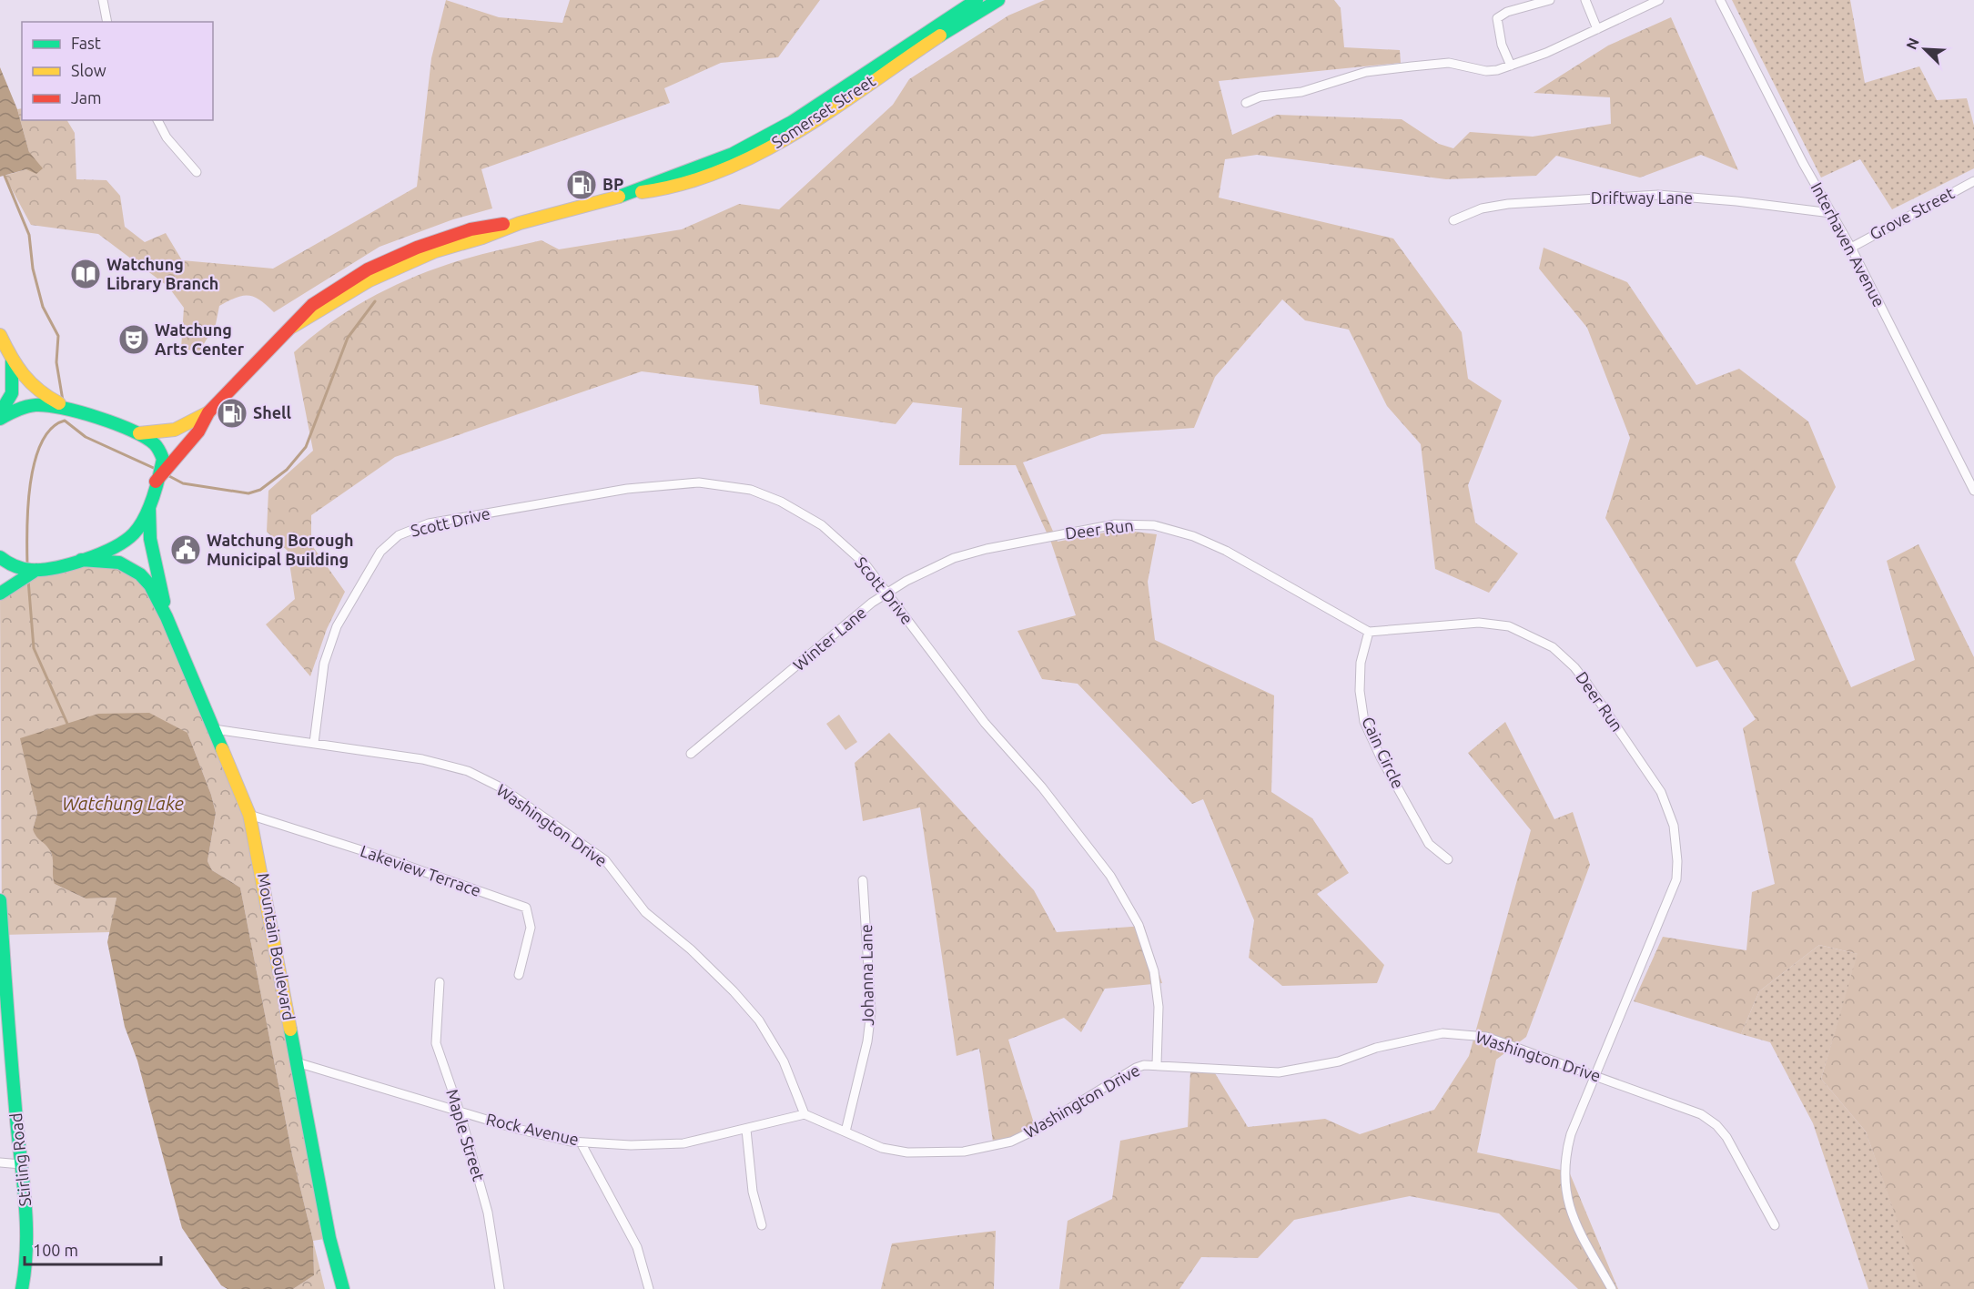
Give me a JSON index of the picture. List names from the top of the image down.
{
  "streets": {
    "main road": ["Somerset Street", "Mountain Boulevard", "Stirling Road"],
    "street": [
      "Driftway Lane",
      "Grove Street",
      "Interhaven Avenue",
      "Scott Drive",
      "Deer Run",
      "Winter Lane",
      "Cain Circle",
      "Washington Drive",
      "Lakeview Terrace",
      "Johanna Lane",
      "Rock Avenue",
      "Maple Street"
    ]
  },
  "crossings": [
    ["Somerset Street", "Mountain Boulevard"],
    ["Driftway Lane", "Interhaven Avenue"],
    ["Grove Street", "Interhaven Avenue"],
    ["Scott Drive", "Winter Lane"],
    ["Scott Drive", "Washington Drive"],
    ["Deer Run", "Winter Lane"],
    ["Deer Run", "Cain Circle"],
    ["Deer Run", "Washington Drive"],
    ["Washington Drive", "Mountain Boulevard"],
    ["Washington Drive", "Johanna Lane"],
    ["Washington Drive", "Rock Avenue"],
    ["Lakeview Terrace", "Mountain Boulevard"],
    ["Mountain Boulevard", "Rock Avenue"],
    ["Rock Avenue", "Maple Street"]
  ],
  "water": ["Watchung Lake"],
  "places": {
    "fuel station": ["BP", "Shell"],
    "library": ["Watchung Library Branch"],
    "theatre": ["Watchung Arts Center"],
    "public building": ["Watchung Borough Municipal Building"]
  },
  "legend": ["Fast", "Slow", "Jam"],
  "scale_bar": "100 m",
  "north": "top left"
}
